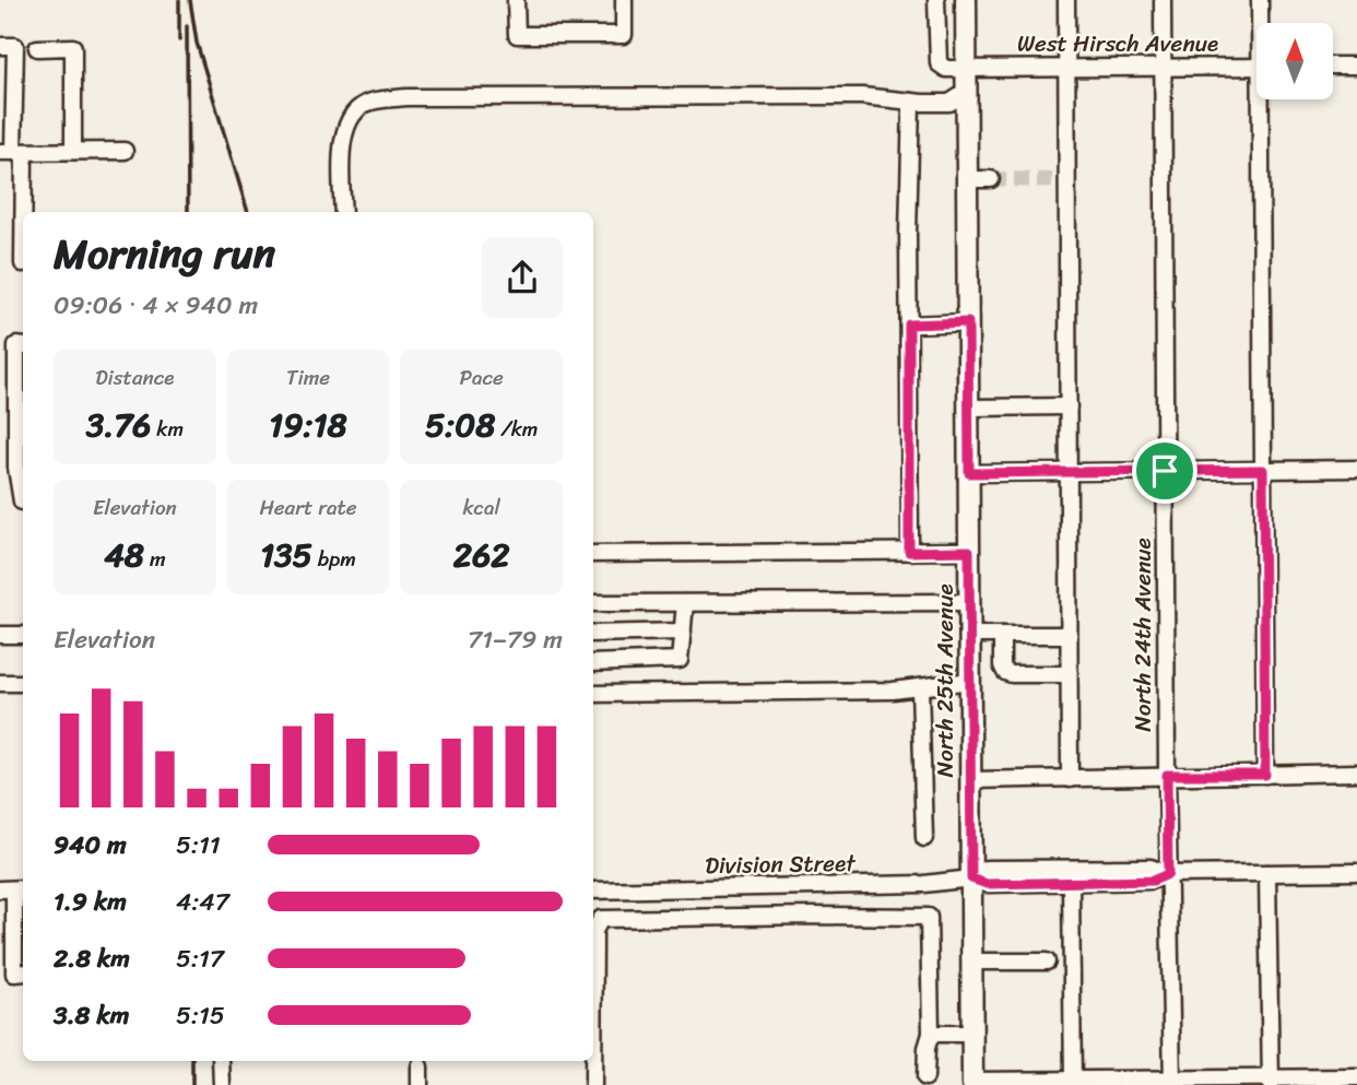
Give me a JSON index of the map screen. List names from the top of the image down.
{
  "streets": {
    "main road": ["North 25th Avenue"],
    "street": ["West Hirsch Avenue", "North 24th Avenue", "Division Street"]
  },
  "crossings": [
    ["West Hirsch Avenue", "North 24th Avenue"],
    ["West Hirsch Avenue", "North 25th Avenue"],
    ["North 24th Avenue", "Division Street"],
    ["North 25th Avenue", "Division Street"]
  ],
  "north": "top",
  "page": {
    "heading": ["Morning run", "09:06 · 4 × 940 m"],
    "stats": [
      ["Distance", "3.76 km"],
      ["Time", "19:18"],
      ["Pace", "5:08 /km"],
      ["Elevation", "48 m"],
      ["Heart rate", "135 bpm"],
      ["kcal", "262"]
    ],
    "chart": ["Elevation", "71–79 m"],
    "list": [
      {
        "name": "940 m",
        "note": "5:11"
      },
      {
        "name": "1.9 km",
        "note": "4:47"
      },
      {
        "name": "2.8 km",
        "note": "5:17"
      },
      {
        "name": "3.8 km",
        "note": "5:15"
      }
    ]
  }
}
